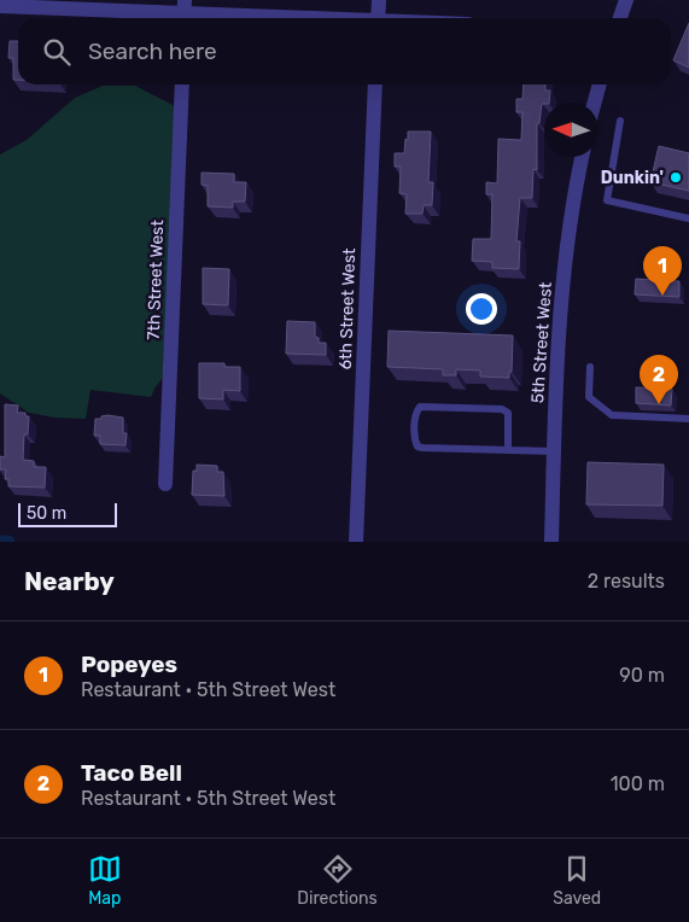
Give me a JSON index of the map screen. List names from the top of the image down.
{
  "streets": {
    "street": ["7th Street West", "6th Street West", "5th Street West"]
  },
  "places": ["Dunkin'"],
  "scale_bar": "50 m",
  "north": "left",
  "page": {
    "search": "Search here",
    "pins": ["1", "2"],
    "scale": "50 m",
    "heading": ["Nearby", "2 results"],
    "list": [
      {
        "mark": "1",
        "name": "Popeyes",
        "note": "Restaurant · 5th Street West",
        "value": "90 m"
      },
      {
        "mark": "2",
        "name": "Taco Bell",
        "note": "Restaurant · 5th Street West",
        "value": "100 m"
      }
    ],
    "nav": ["Map", "Directions", "Saved"]
  }
}
